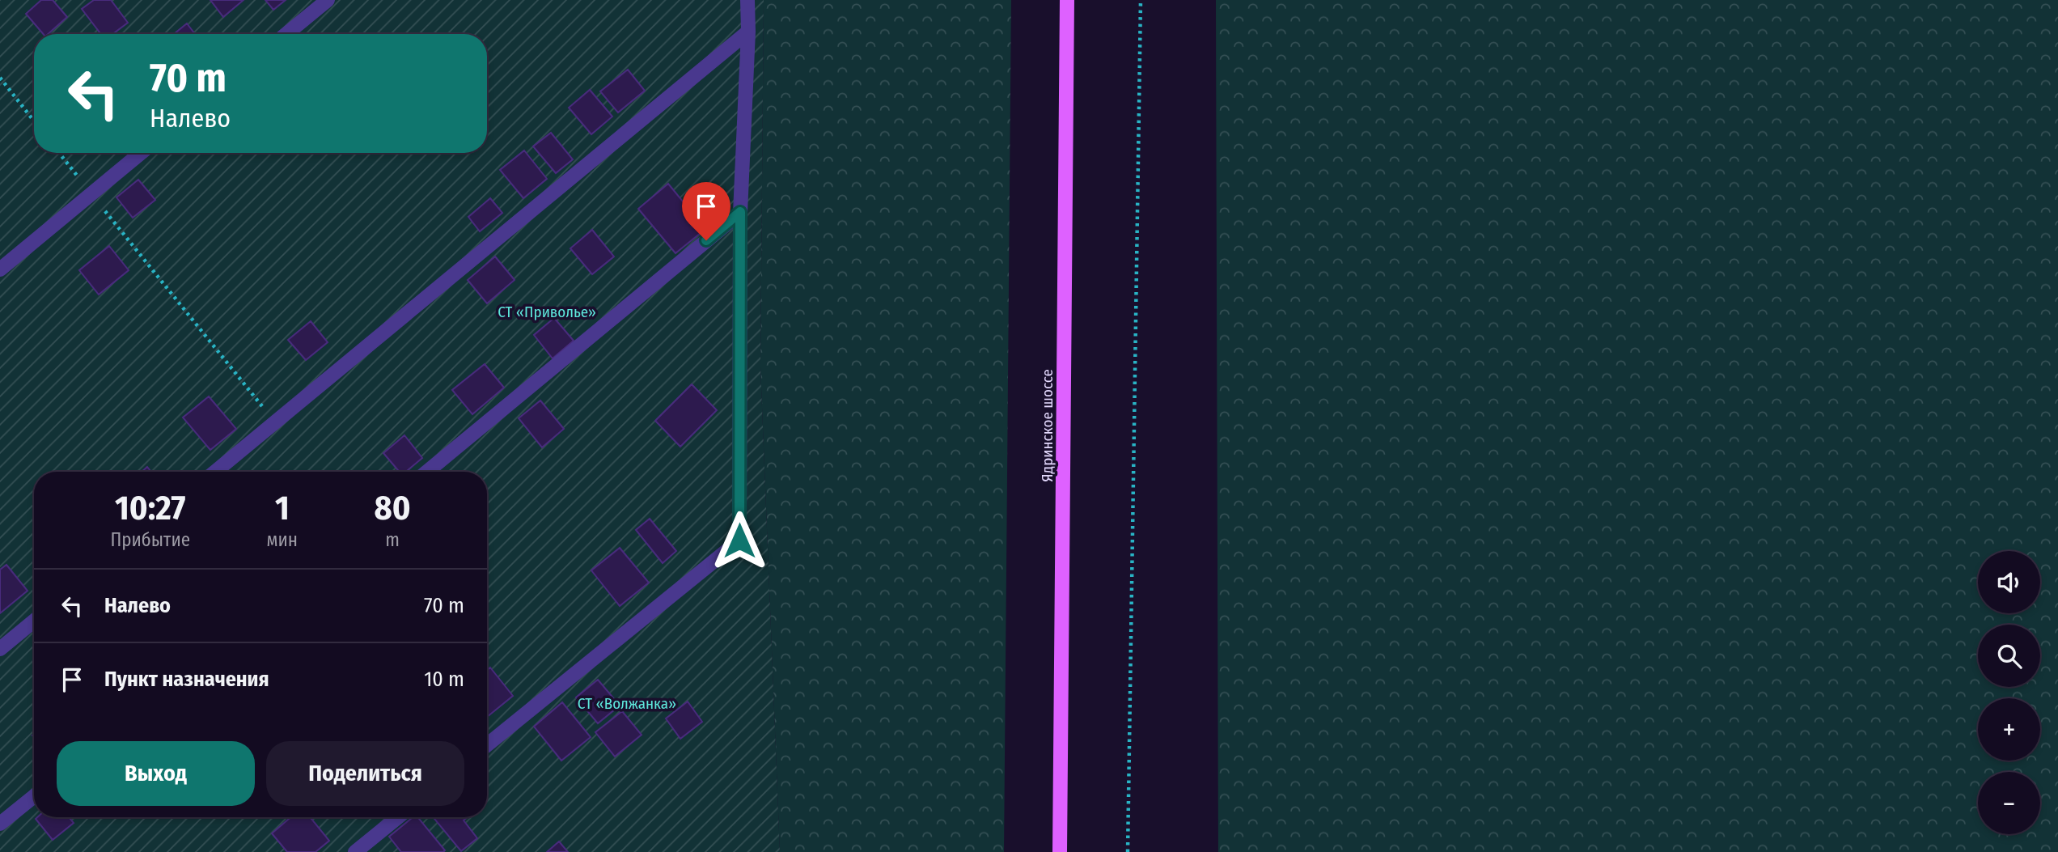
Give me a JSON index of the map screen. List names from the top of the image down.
{
  "streets": {
    "main road": ["Ядринское шоссе"]
  },
  "parks": ["СТ «Приволье»", "СТ «Волжанка»"],
  "page": {
    "turn": ["70 m", "Налево"],
    "eta": [
      "10:27",
      "Прибытие",
      "1",
      "мин",
      "80",
      "m"
    ],
    "map_buttons": ["+", "−"],
    "list": [
      {
        "name": "Налево",
        "value": "70 m"
      },
      {
        "name": "Пункт назначения",
        "value": "10 m"
      }
    ],
    "buttons": ["Выход", "Поделиться"]
  }
}
